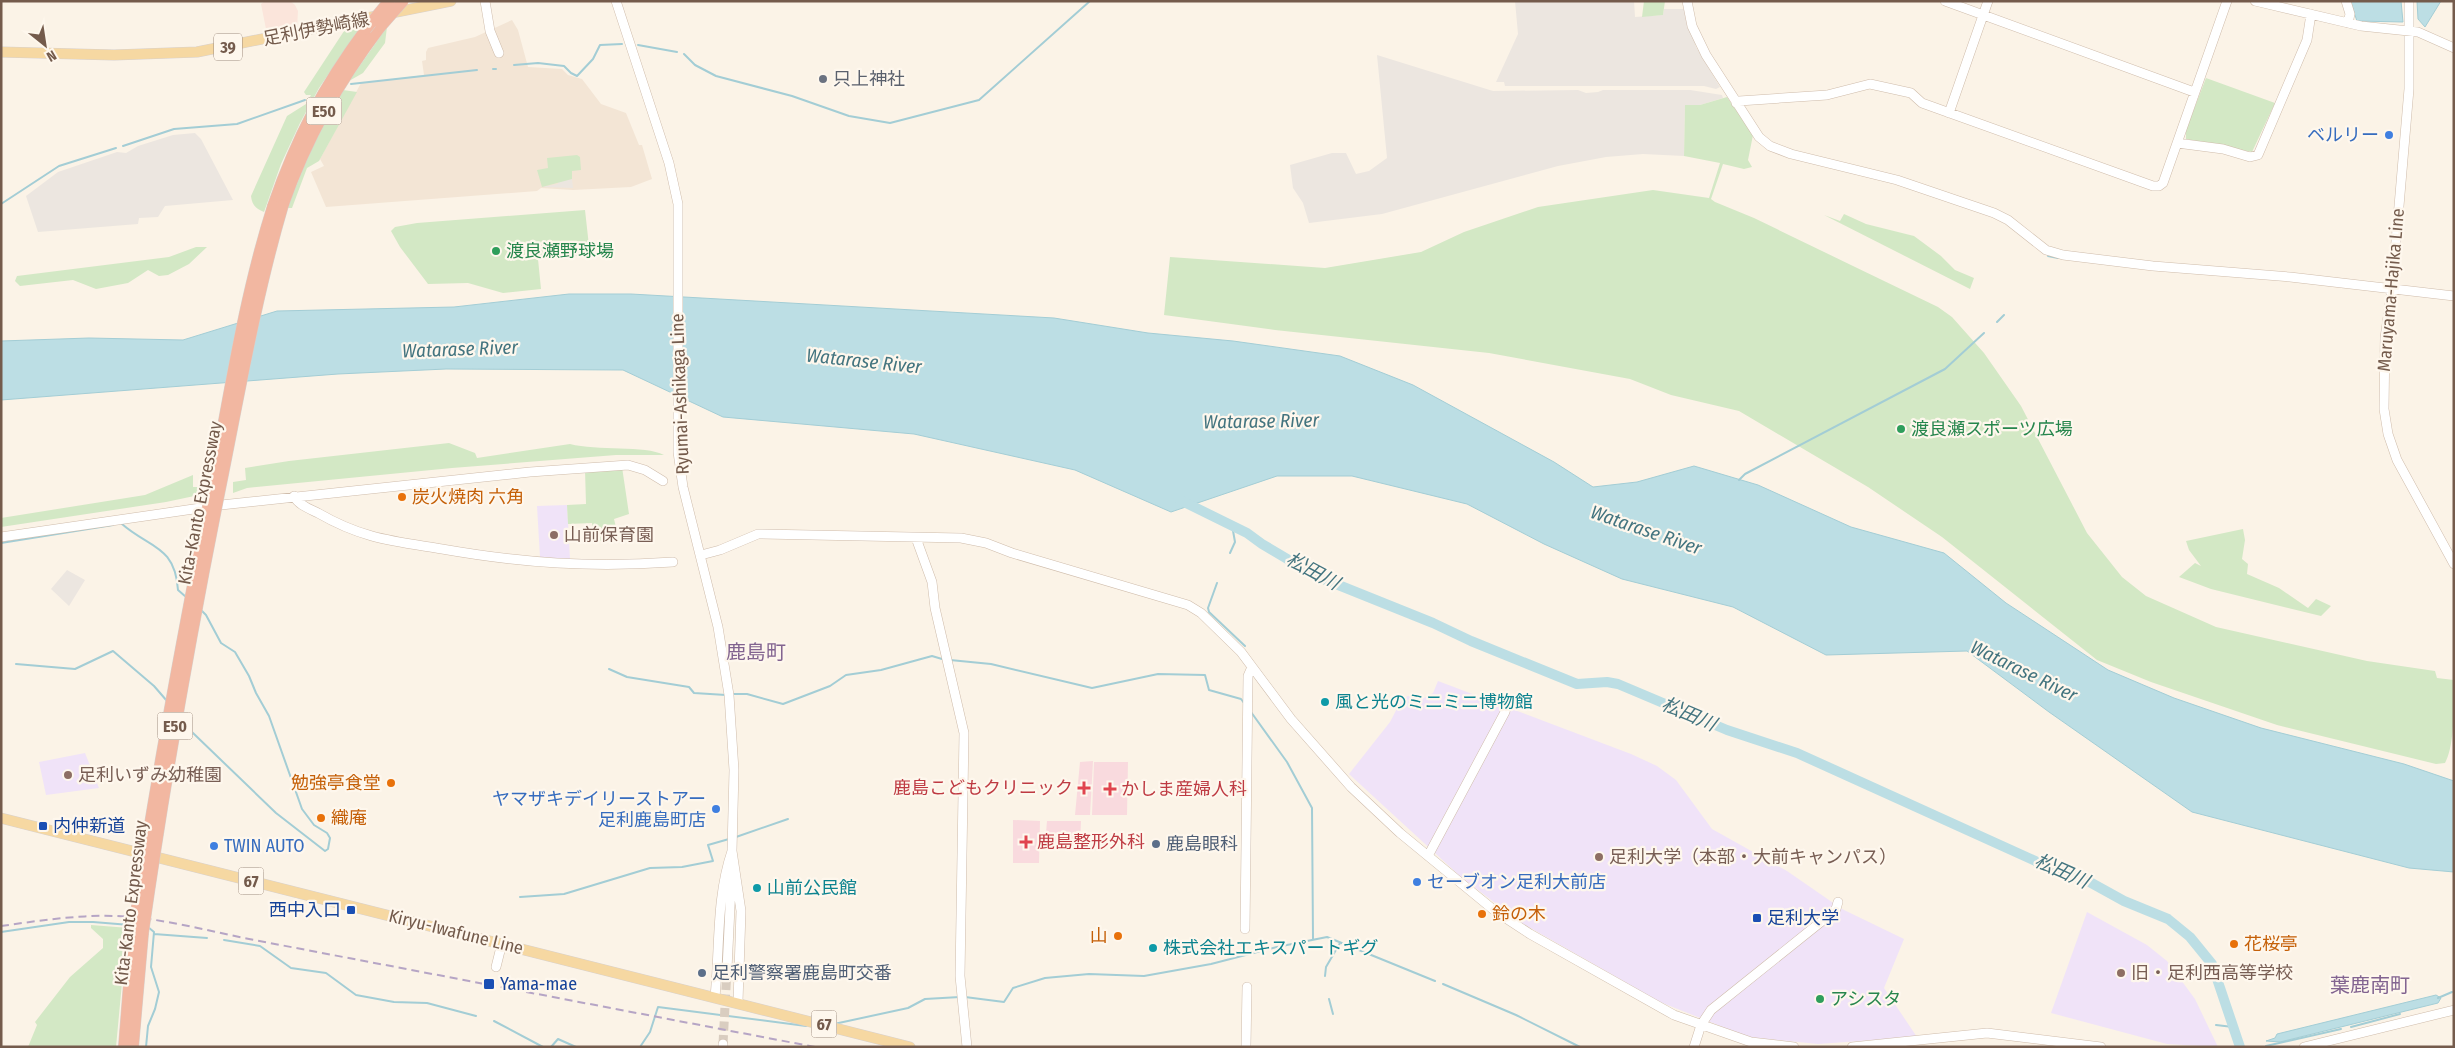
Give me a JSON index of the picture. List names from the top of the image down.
{
  "streets": {
    "highway": ["E50", "Kita-Kanto Expressway"],
    "main road": [
      "足利伊勢崎線",
      "39",
      "67",
      "Kiryu-Iwafune Line"
    ],
    "street": ["Maruyama-Hajika Line", "Ryumai-Ashikaga Line"]
  },
  "crossings": [
    ["Ryumai-Ashikaga Line", "Kiryu-Iwafune Line"]
  ],
  "districts": ["鹿島町", "葉鹿南町"],
  "water": ["Watarase River", "松田川"],
  "places": {
    "other": [
      "只上神社",
      "ベルリー",
      "渡良瀬野球場",
      "渡良瀬スポーツ広場",
      "炭火焼肉 六角",
      "山前保育園",
      "風と光のミニミニ博物館",
      "足利いずみ幼稚園",
      "勉強亭食堂",
      "ヤマザキデイリーストアー 足利鹿島町店",
      "織庵",
      "鹿島眼科",
      "TWIN AUTO",
      "足利大学（本部・大前キャンパス）",
      "セーブオン足利大前店",
      "山前公民館",
      "鈴の木",
      "山",
      "花桜亭",
      "株式会社エキスパートギグ",
      "足利警察署鹿島町交番",
      "旧・足利西高等学校",
      "アシスタ"
    ],
    "health": ["鹿島こどもクリニック", "かしま産婦人科", "鹿島整形外科"],
    "transit": [
      "内仲新道",
      "西中入口",
      "足利大学",
      "Yama-mae"
    ]
  },
  "north": "bottom right"
}
